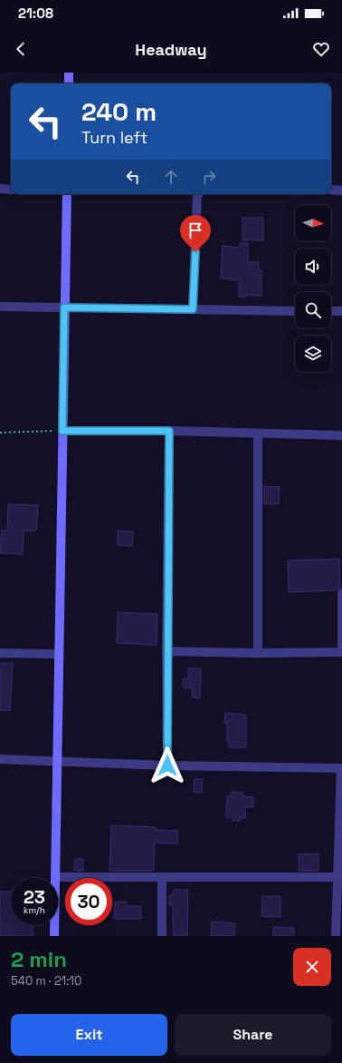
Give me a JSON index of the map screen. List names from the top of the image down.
{
  "north": "right",
  "page": {
    "status": "21:08",
    "header": "Headway",
    "turn": ["240 m", "Turn left"],
    "speed": "23 km/h",
    "limit": "30",
    "heading": ["2 min", "540 m · 21:10"],
    "buttons": ["Exit", "Share"]
  }
}
